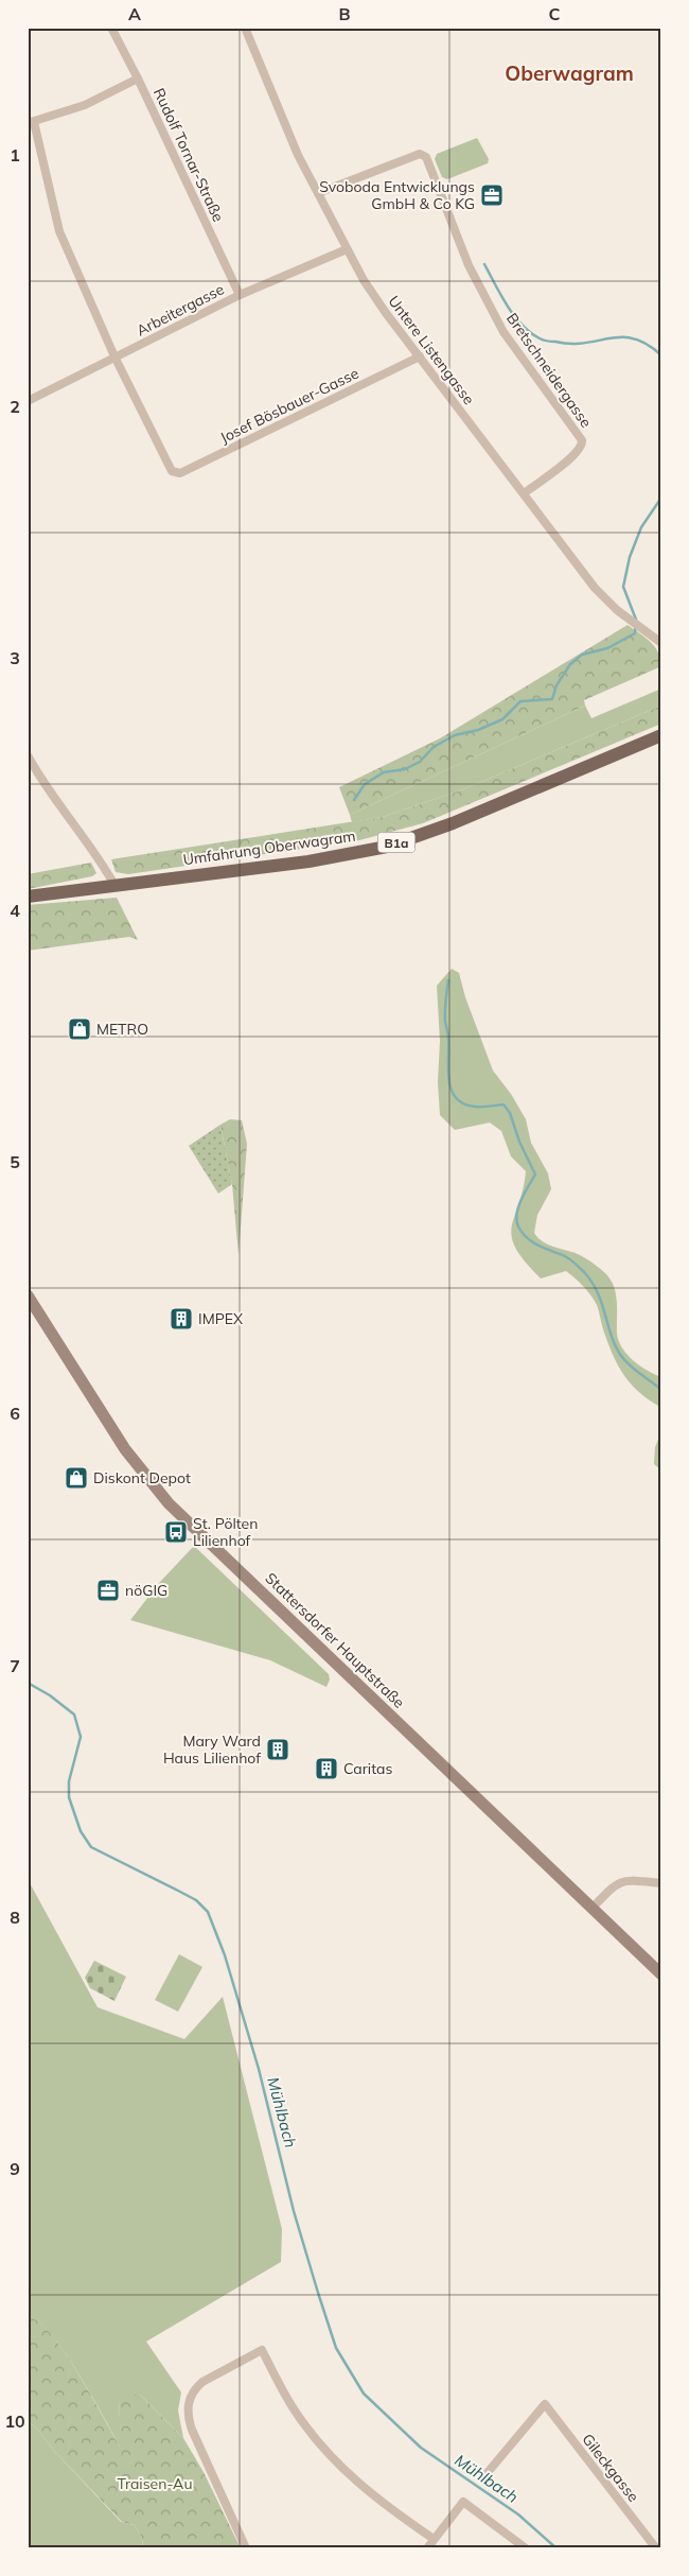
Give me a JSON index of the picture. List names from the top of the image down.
{
  "streets": {
    "main road": ["B1a", "Umfahrung Oberwagram", "Stattersdorfer Hauptstraße"],
    "street": [
      "Rudolf Tornar-Straße",
      "Arbeitergasse",
      "Untere Listengasse",
      "Bretschneidergasse",
      "Josef Bösbauer-Gasse",
      "Gileckgasse"
    ]
  },
  "crossings": [
    ["Rudolf Tornar-Straße", "Arbeitergasse"],
    ["Arbeitergasse", "Untere Listengasse"],
    ["Arbeitergasse", "Josef Bösbauer-Gasse"],
    ["Untere Listengasse", "Bretschneidergasse"],
    ["Untere Listengasse", "Josef Bösbauer-Gasse"],
    ["B1a", "Umfahrung Oberwagram"]
  ],
  "districts": ["Oberwagram"],
  "water": ["Mühlbach"],
  "parks": ["Traisen-Au"],
  "places": {
    "office": ["Svoboda Entwicklungs GmbH & Co KG", "nöGIG"],
    "shop": ["METRO", "Diskont Depot"],
    "building": ["IMPEX", "Mary Ward Haus Lilienhof", "Caritas"],
    "bus stop": ["St. Pölten Lilienhof"]
  },
  "grid": {
    "columns": ["A", "B", "C"],
    "rows": [
      "1",
      "2",
      "3",
      "4",
      "5",
      "6",
      "7",
      "8",
      "9",
      "10"
    ]
  }
}
